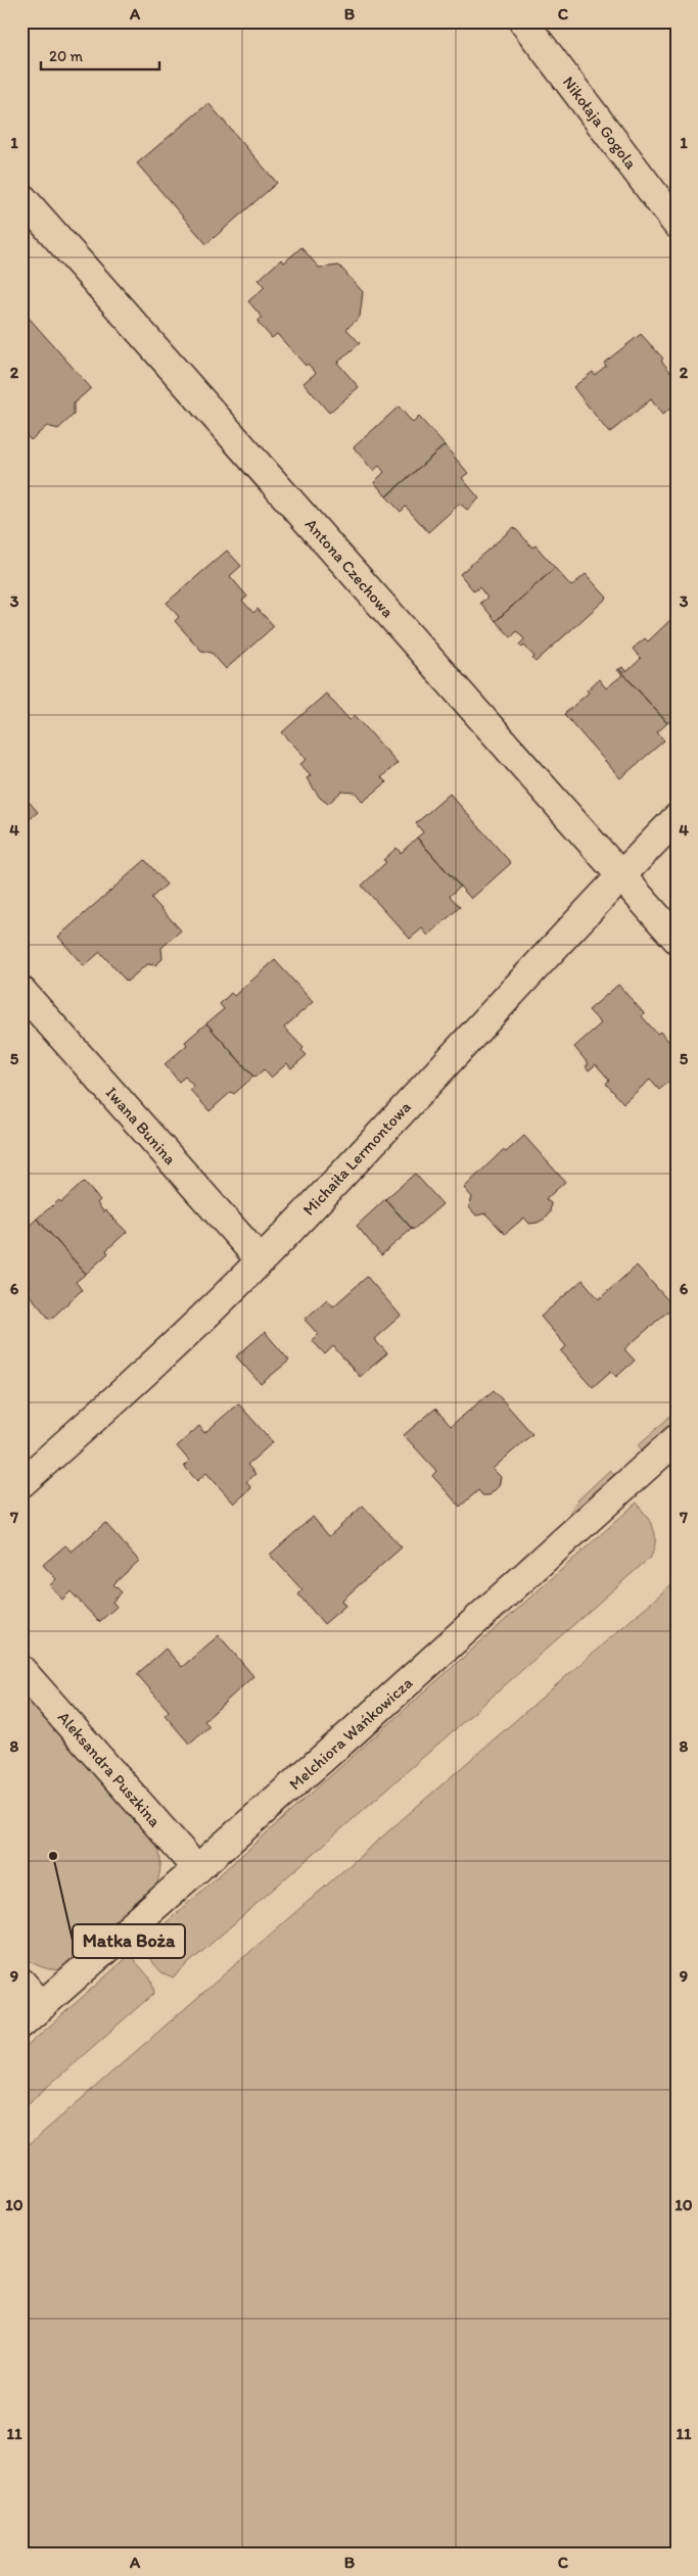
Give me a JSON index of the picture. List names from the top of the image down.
{
  "streets": {
    "street": [
      "Nikołaja Gogola",
      "Antona Czechowa",
      "Iwana Bunina",
      "Michaiła Lermontowa",
      "Melchiora Wańkowicza",
      "Aleksandra Puszkina"
    ]
  },
  "crossings": [
    ["Antona Czechowa", "Michaiła Lermontowa"],
    ["Iwana Bunina", "Michaiła Lermontowa"],
    ["Melchiora Wańkowicza", "Aleksandra Puszkina"]
  ],
  "places": ["Matka Boża"],
  "scale_bar": "20 m",
  "grid": {
    "columns": ["A", "B", "C"],
    "rows": [
      "1",
      "2",
      "3",
      "4",
      "5",
      "6",
      "7",
      "8",
      "9",
      "10",
      "11"
    ]
  }
}
